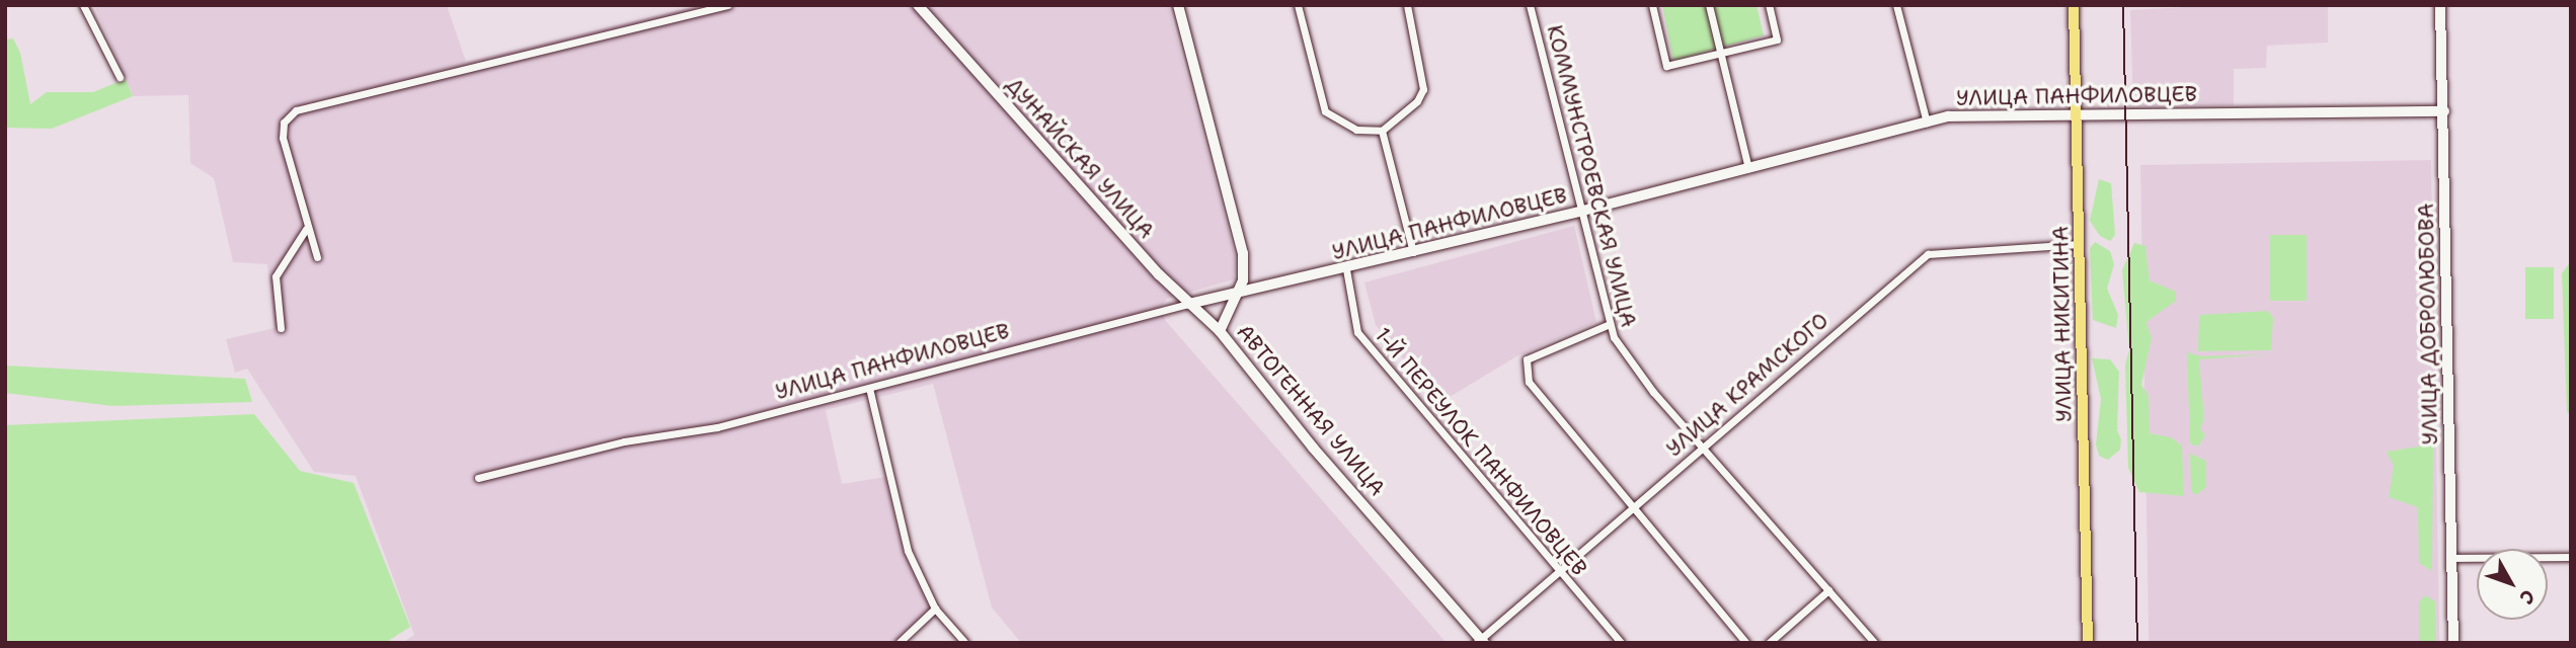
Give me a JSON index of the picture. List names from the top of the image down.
{
  "streets": {
    "main road": ["УЛИЦА НИКИТИНА"],
    "street": [
      "УЛИЦА ПАНФИЛОВЦЕВ",
      "ДУНАЙСКАЯ УЛИЦА",
      "КОММУНСТРОЕВСКАЯ УЛИЦА",
      "УЛИЦА ДОБРОЛЮБОВА",
      "УЛИЦА КРАМСКОГО",
      "АВТОГЕННАЯ УЛИЦА",
      "1-Й ПЕРЕУЛОК ПАНФИЛОВЦЕВ"
    ]
  },
  "crossings": [
    ["УЛИЦА ПАНФИЛОВЦЕВ", "ДУНАЙСКАЯ УЛИЦА"],
    ["УЛИЦА ПАНФИЛОВЦЕВ", "КОММУНСТРОЕВСКАЯ УЛИЦА"],
    ["УЛИЦА ПАНФИЛОВЦЕВ", "УЛИЦА НИКИТИНА"],
    ["УЛИЦА ПАНФИЛОВЦЕВ", "УЛИЦА ДОБРОЛЮБОВА"],
    ["УЛИЦА ПАНФИЛОВЦЕВ", "АВТОГЕННАЯ УЛИЦА"],
    ["УЛИЦА ПАНФИЛОВЦЕВ", "1-Й ПЕРЕУЛОК ПАНФИЛОВЦЕВ"],
    ["ДУНАЙСКАЯ УЛИЦА", "АВТОГЕННАЯ УЛИЦА"],
    ["КОММУНСТРОЕВСКАЯ УЛИЦА", "УЛИЦА КРАМСКОГО"],
    ["УЛИЦА НИКИТИНА", "УЛИЦА КРАМСКОГО"],
    ["УЛИЦА КРАМСКОГО", "АВТОГЕННАЯ УЛИЦА"],
    ["УЛИЦА КРАМСКОГО", "1-Й ПЕРЕУЛОК ПАНФИЛОВЦЕВ"]
  ],
  "north": "bottom right"
}
